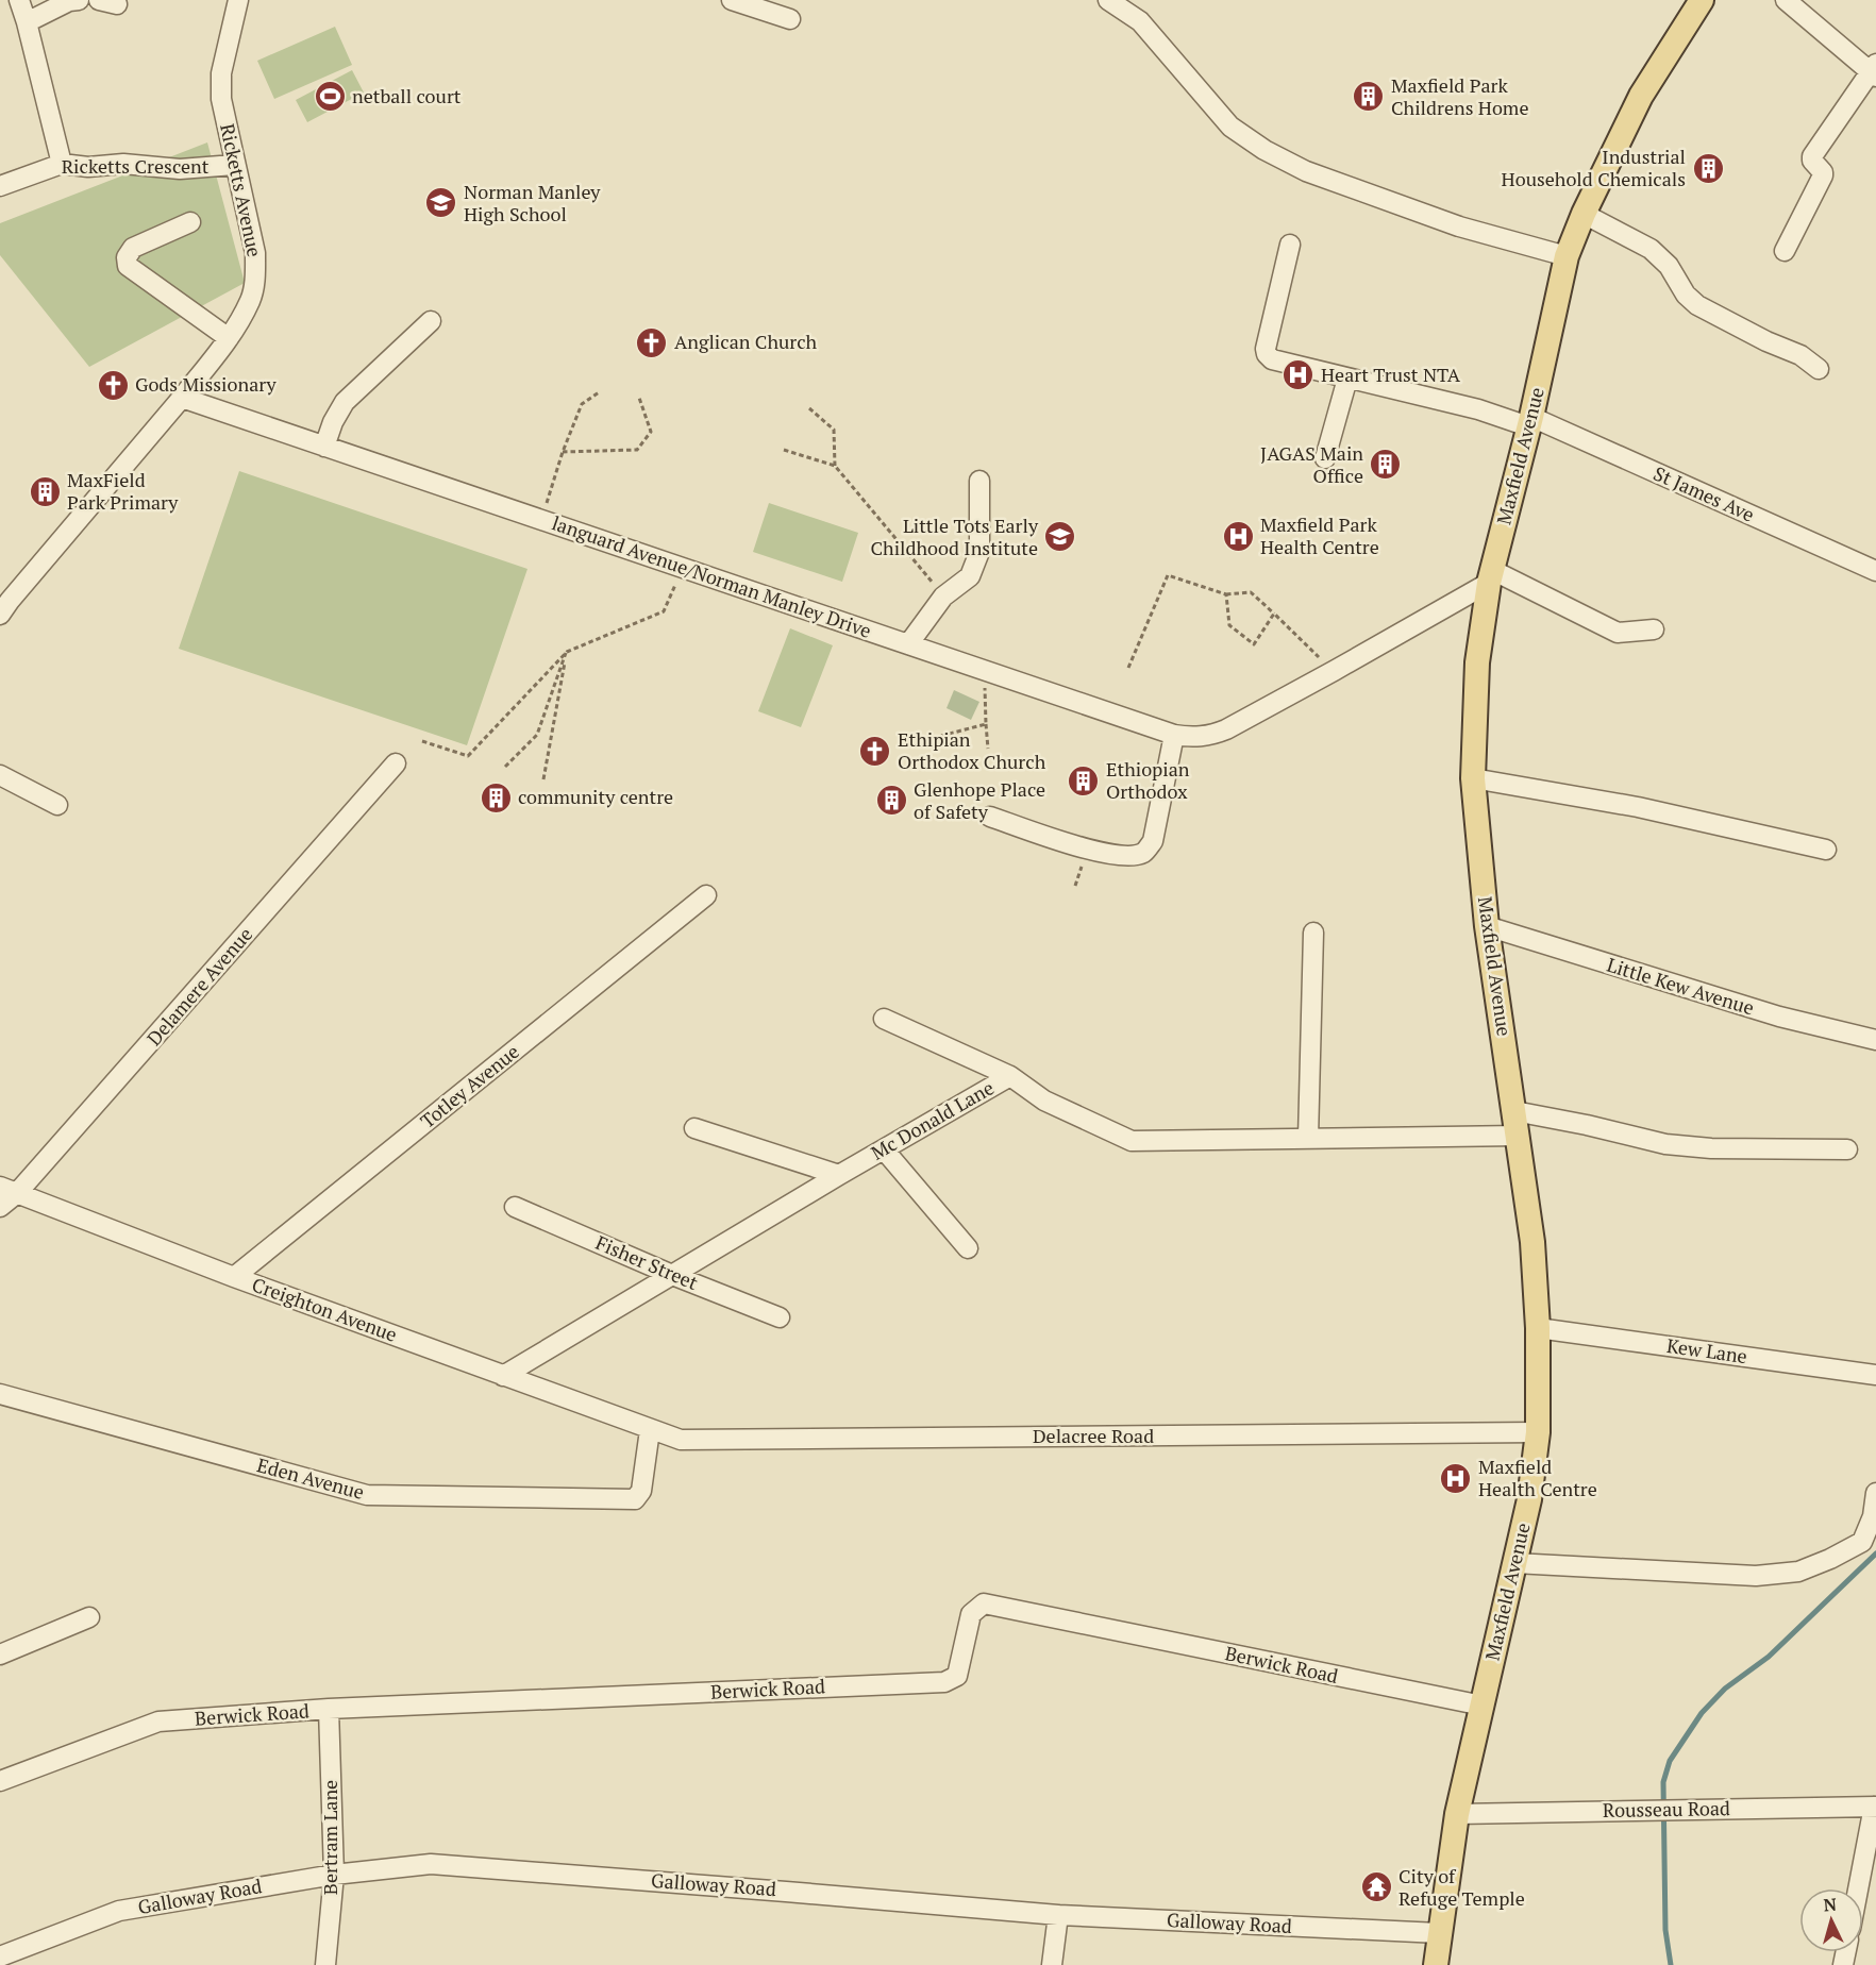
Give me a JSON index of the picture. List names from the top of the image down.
{
  "streets": {
    "main road": ["Maxfield Avenue"],
    "street": [
      "Ricketts Crescent",
      "Ricketts Avenue",
      "St James Ave",
      "languard Avenue/Norman Manley Drive",
      "Delamere Avenue",
      "Little Kew Avenue",
      "Totley Avenue",
      "Mc Donald Lane",
      "Fisher Street",
      "Creighton Avenue",
      "Kew Lane",
      "Delacree Road",
      "Eden Avenue",
      "Berwick Road",
      "Rousseau Road",
      "Bertram Lane",
      "Galloway Road"
    ]
  },
  "crossings": [
    ["Ricketts Crescent", "Ricketts Avenue"],
    ["Ricketts Avenue", "languard Avenue/Norman Manley Drive"],
    ["Maxfield Avenue", "St James Ave"],
    ["Maxfield Avenue", "languard Avenue/Norman Manley Drive"],
    ["Maxfield Avenue", "Little Kew Avenue"],
    ["Maxfield Avenue", "Mc Donald Lane"],
    ["Maxfield Avenue", "Kew Lane"],
    ["Maxfield Avenue", "Delacree Road"],
    ["Maxfield Avenue", "Berwick Road"],
    ["Maxfield Avenue", "Rousseau Road"],
    ["Maxfield Avenue", "Galloway Road"],
    ["Delamere Avenue", "Creighton Avenue"],
    ["Totley Avenue", "Creighton Avenue"],
    ["Mc Donald Lane", "Fisher Street"],
    ["Mc Donald Lane", "Creighton Avenue"],
    ["Creighton Avenue", "Delacree Road"],
    ["Creighton Avenue", "Eden Avenue"],
    ["Delacree Road", "Eden Avenue"],
    ["Berwick Road", "Bertram Lane"],
    ["Bertram Lane", "Galloway Road"]
  ],
  "places": {
    "sports": ["netball court"],
    "building": [
      "Maxfield Park Childrens Home",
      "Industrial Household Chemicals",
      "JAGAS Main Office",
      "MaxField Park Primary",
      "Ethiopian Orthodox",
      "community centre",
      "Glenhope Place of Safety"
    ],
    "school or university": ["Norman Manley High School", "Little Tots Early Childhood Institute"],
    "church": ["Anglican Church", "Gods Missionary", "Ethipian Orthodox Church"],
    "hospital": ["Heart Trust NTA", "Maxfield Park Health Centre", "Maxfield Health Centre"],
    "temple": ["City of Refuge Temple"]
  },
  "north": "top"
}
